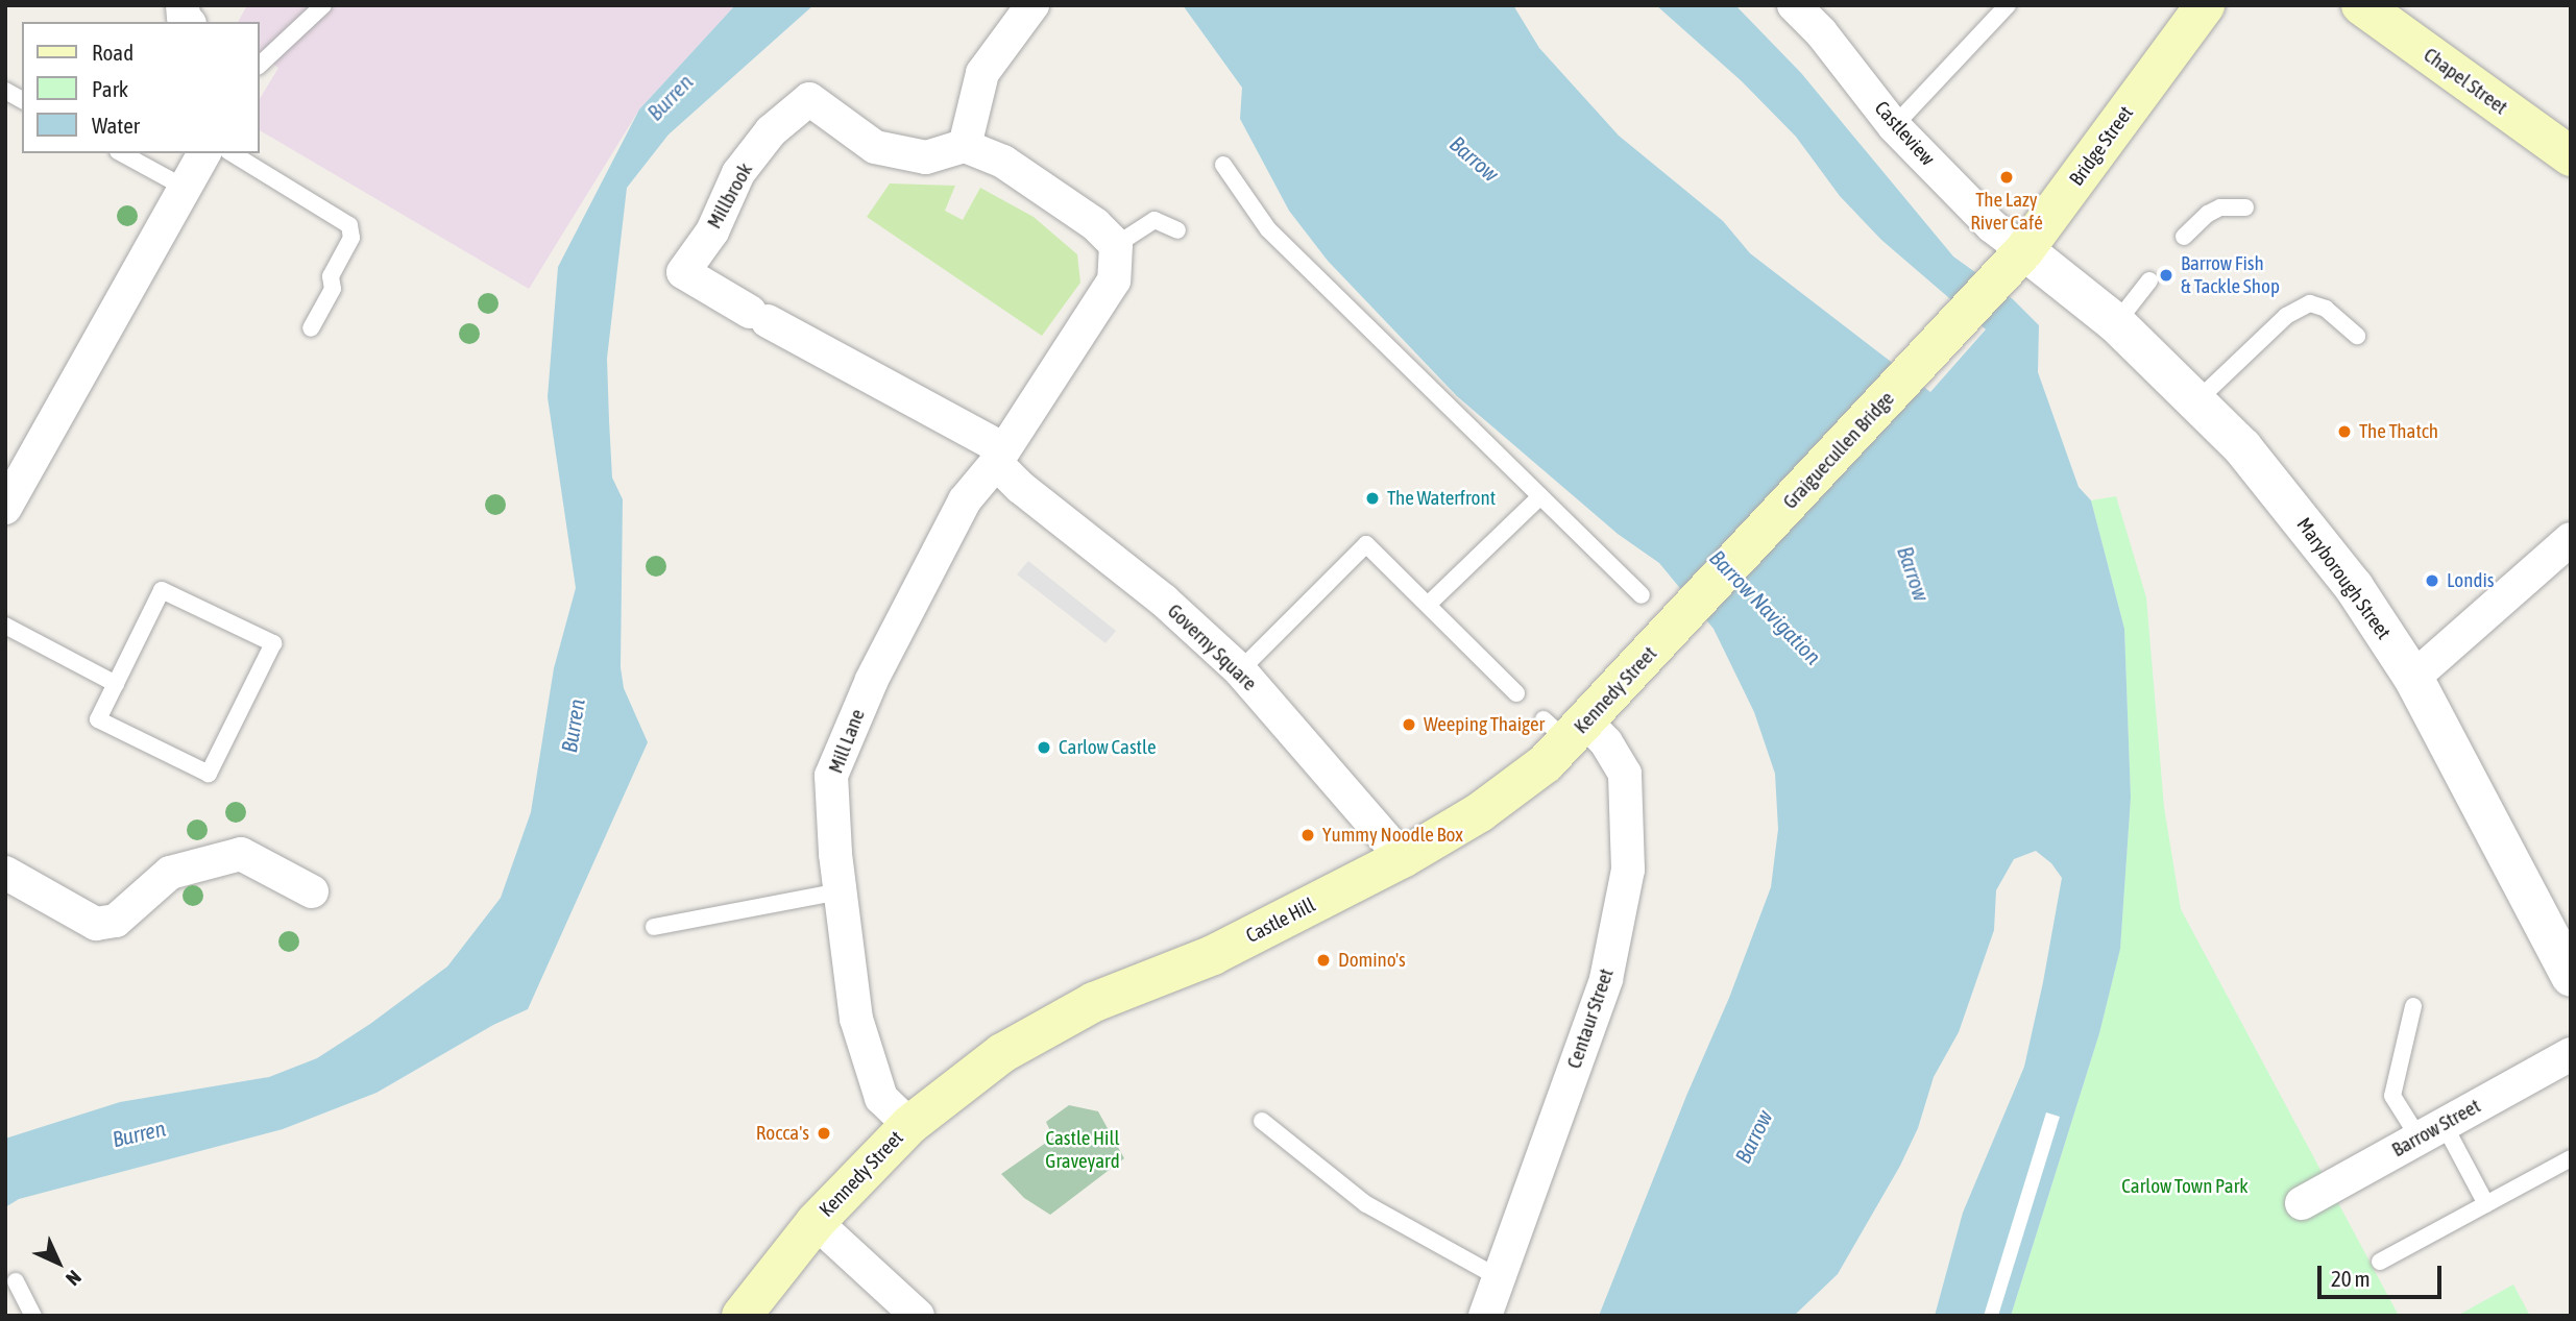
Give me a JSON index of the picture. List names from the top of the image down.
{
  "streets": {
    "main road": [
      "Chapel Street",
      "Bridge Street",
      "Graiguecullen Bridge",
      "Kennedy Street",
      "Castle Hill"
    ],
    "street": [
      "Castleview",
      "Millbrook",
      "Maryborough Street",
      "Governy Square",
      "Mill Lane",
      "Centaur Street",
      "Barrow Street"
    ]
  },
  "crossings": [
    ["Castleview", "Bridge Street"],
    ["Castleview", "Maryborough Street"],
    ["Bridge Street", "Graiguecullen Bridge"],
    ["Bridge Street", "Maryborough Street"],
    ["Millbrook", "Governy Square"],
    ["Graiguecullen Bridge", "Kennedy Street"],
    ["Governy Square", "Mill Lane"],
    ["Governy Square", "Castle Hill"],
    ["Kennedy Street", "Mill Lane"],
    ["Kennedy Street", "Castle Hill"],
    ["Kennedy Street", "Centaur Street"],
    ["Castle Hill", "Centaur Street"]
  ],
  "water": ["Burren", "Barrow", "Barrow Navigation"],
  "parks": ["Castle Hill Graveyard", "Carlow Town Park"],
  "places": [
    "The Lazy River Café",
    "Barrow Fish & Tackle Shop",
    "The Thatch",
    "The Waterfront",
    "Londis",
    "Weeping Thaiger",
    "Carlow Castle",
    "Yummy Noodle Box",
    "Domino's",
    "Rocca's"
  ],
  "legend": ["Road", "Park", "Water"],
  "scale_bar": "20 m",
  "north": "bottom right"
}
